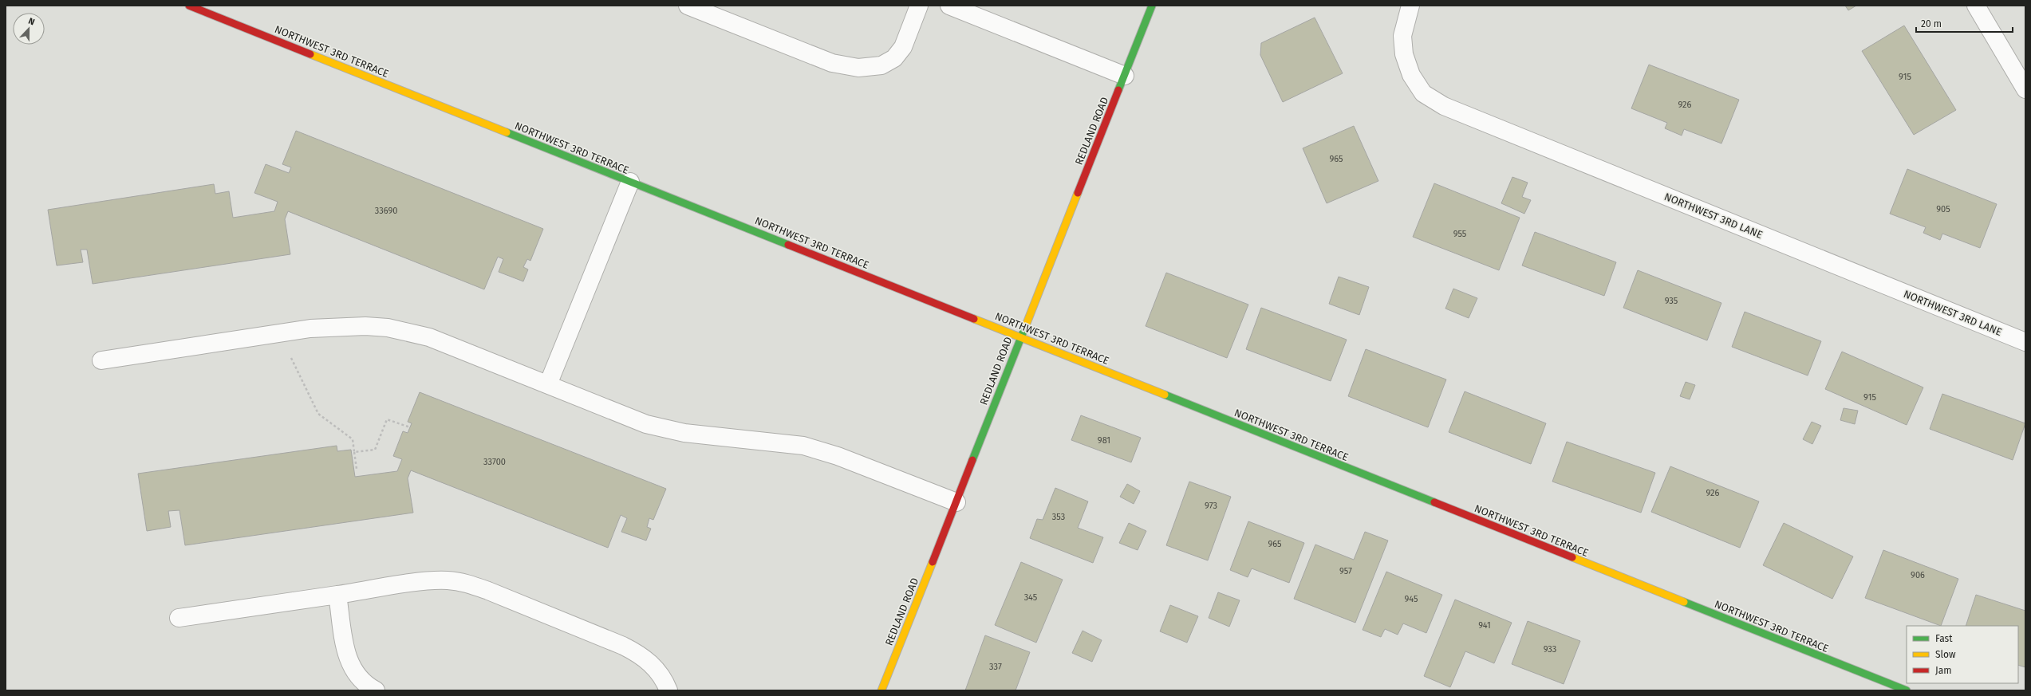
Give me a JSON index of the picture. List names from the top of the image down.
{
  "streets": {
    "street": ["NORTHWEST 3RD TERRACE", "REDLAND ROAD", "NORTHWEST 3RD LANE"]
  },
  "crossings": [
    ["NORTHWEST 3RD TERRACE", "REDLAND ROAD"]
  ],
  "house_numbers": [
    "915",
    "926",
    "965",
    "905",
    "33690",
    "955",
    "935",
    "915",
    "981",
    "33700",
    "926",
    "973",
    "353",
    "965",
    "957",
    "906",
    "345",
    "945",
    "941",
    "933",
    "337"
  ],
  "legend": ["Fast", "Slow", "Jam"],
  "scale_bar": "20 m",
  "north": "top"
}
